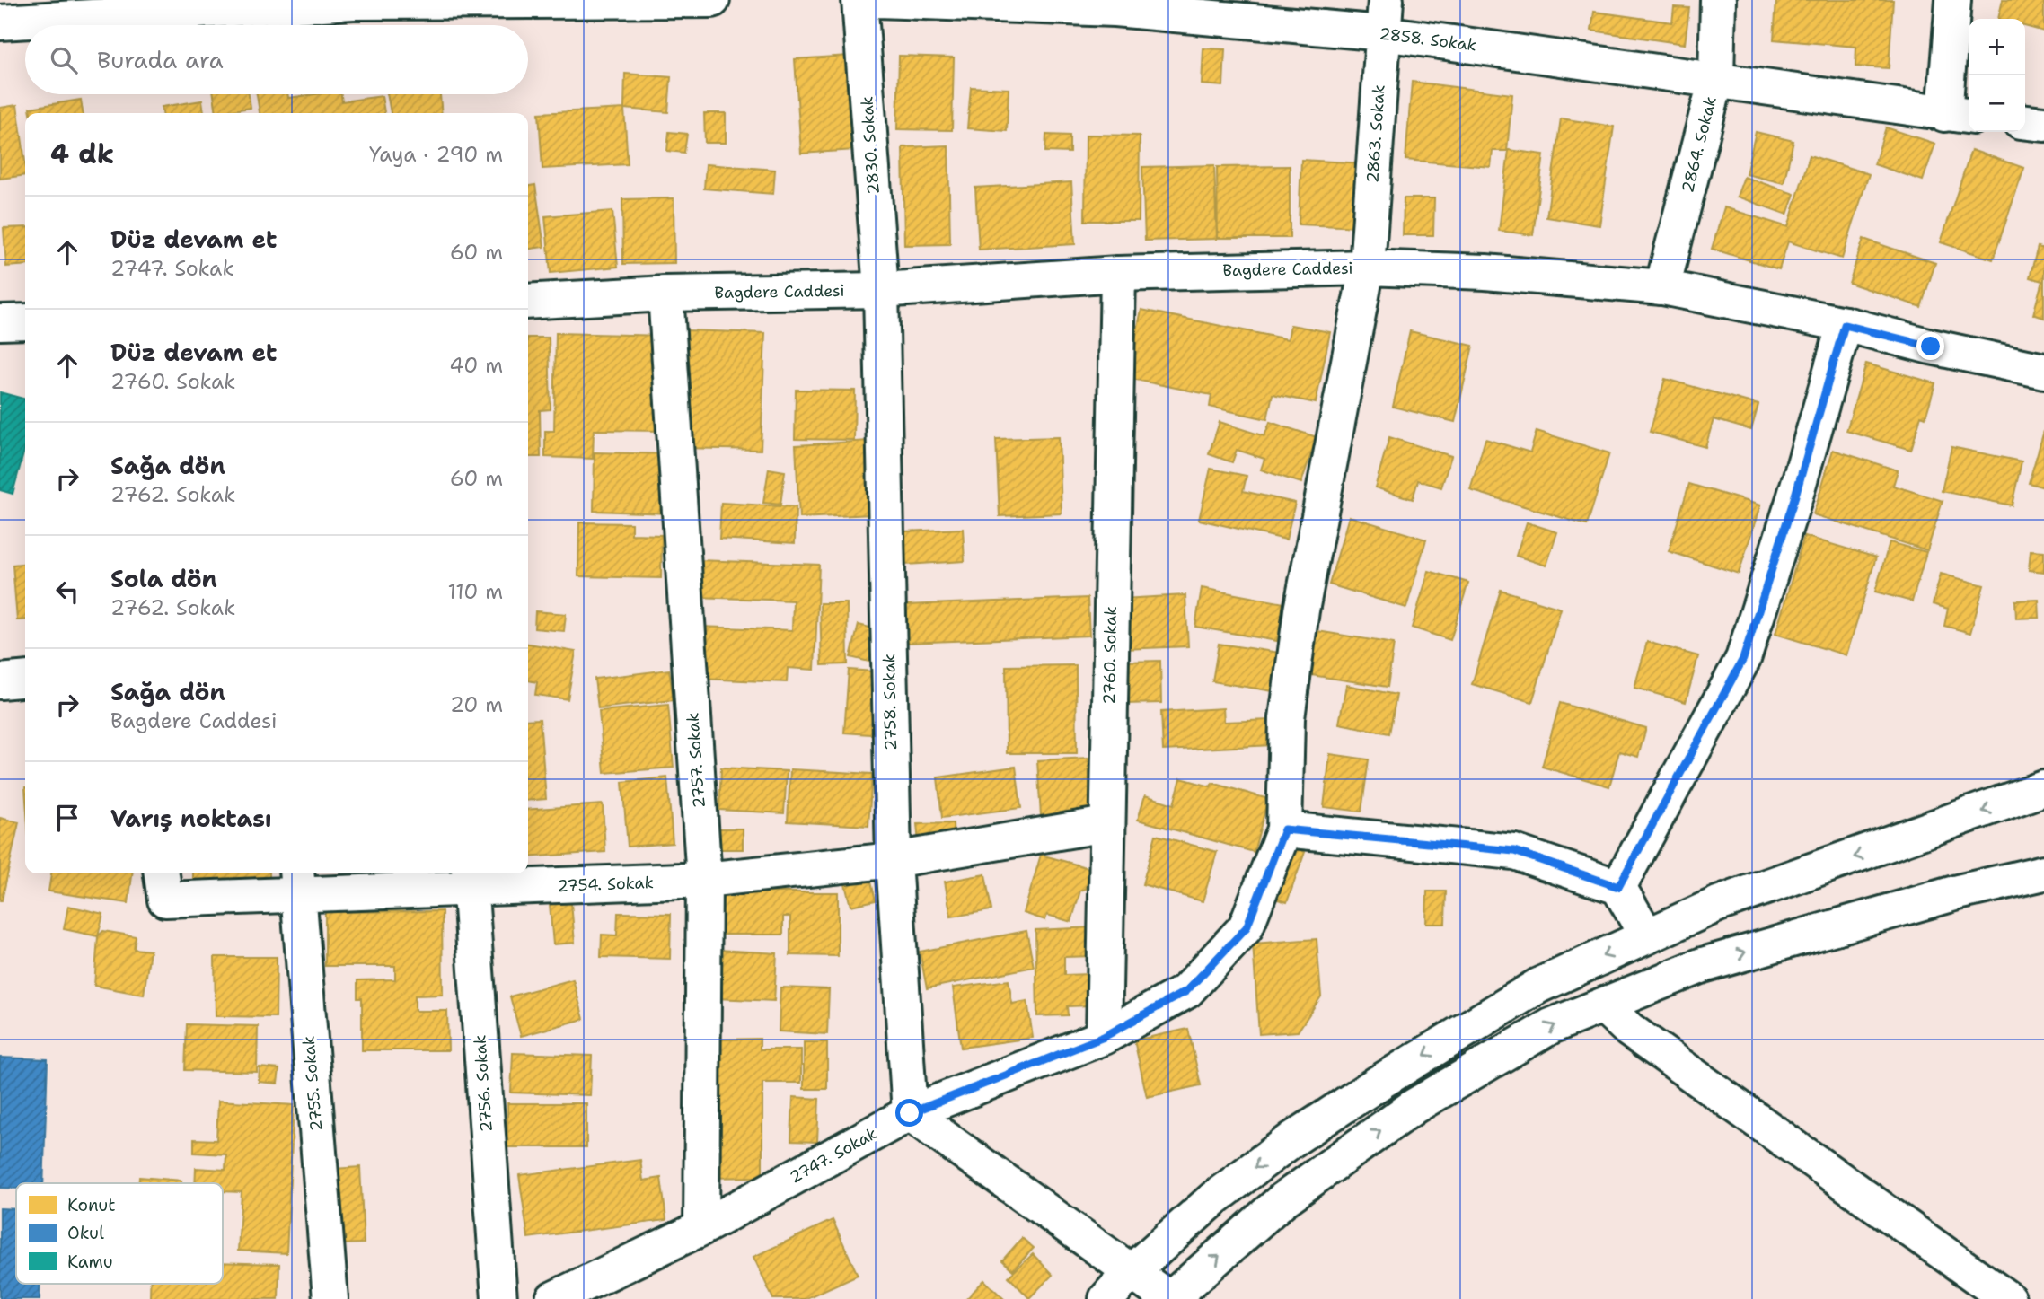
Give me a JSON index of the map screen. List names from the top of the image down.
{
  "streets": {
    "street": [
      "2858. Sokak",
      "2863. Sokak",
      "2864. Sokak",
      "2830. Sokak",
      "Bagdere Caddesi",
      "2760. Sokak",
      "2758. Sokak",
      "2757. Sokak",
      "2754. Sokak",
      "2755. Sokak",
      "2756. Sokak",
      "2747. Sokak"
    ]
  },
  "crossings": [
    ["2858. Sokak", "2863. Sokak"],
    ["2858. Sokak", "2864. Sokak"],
    ["2863. Sokak", "Bagdere Caddesi"],
    ["2864. Sokak", "Bagdere Caddesi"],
    ["2830. Sokak", "Bagdere Caddesi"],
    ["2830. Sokak", "2758. Sokak"],
    ["Bagdere Caddesi", "2760. Sokak"],
    ["Bagdere Caddesi", "2758. Sokak"],
    ["Bagdere Caddesi", "2757. Sokak"],
    ["2760. Sokak", "2754. Sokak"],
    ["2760. Sokak", "2747. Sokak"],
    ["2758. Sokak", "2754. Sokak"],
    ["2758. Sokak", "2747. Sokak"],
    ["2757. Sokak", "2754. Sokak"],
    ["2757. Sokak", "2747. Sokak"],
    ["2754. Sokak", "2755. Sokak"],
    ["2754. Sokak", "2756. Sokak"]
  ],
  "legend": ["Konut", "Okul", "Kamu"],
  "page": {
    "map_buttons": ["+", "−"],
    "search": "Burada ara",
    "heading": ["4 dk", "Yaya · 290 m"],
    "list": [
      ["Düz devam et", "2747. Sokak", "60 m"],
      ["Düz devam et", "2760. Sokak", "40 m"],
      ["Sağa dön", "2762. Sokak", "60 m"],
      ["Sola dön", "2762. Sokak", "110 m"],
      ["Sağa dön", "Bagdere Caddesi", "20 m"],
      "Varış noktası"
    ]
  }
}
